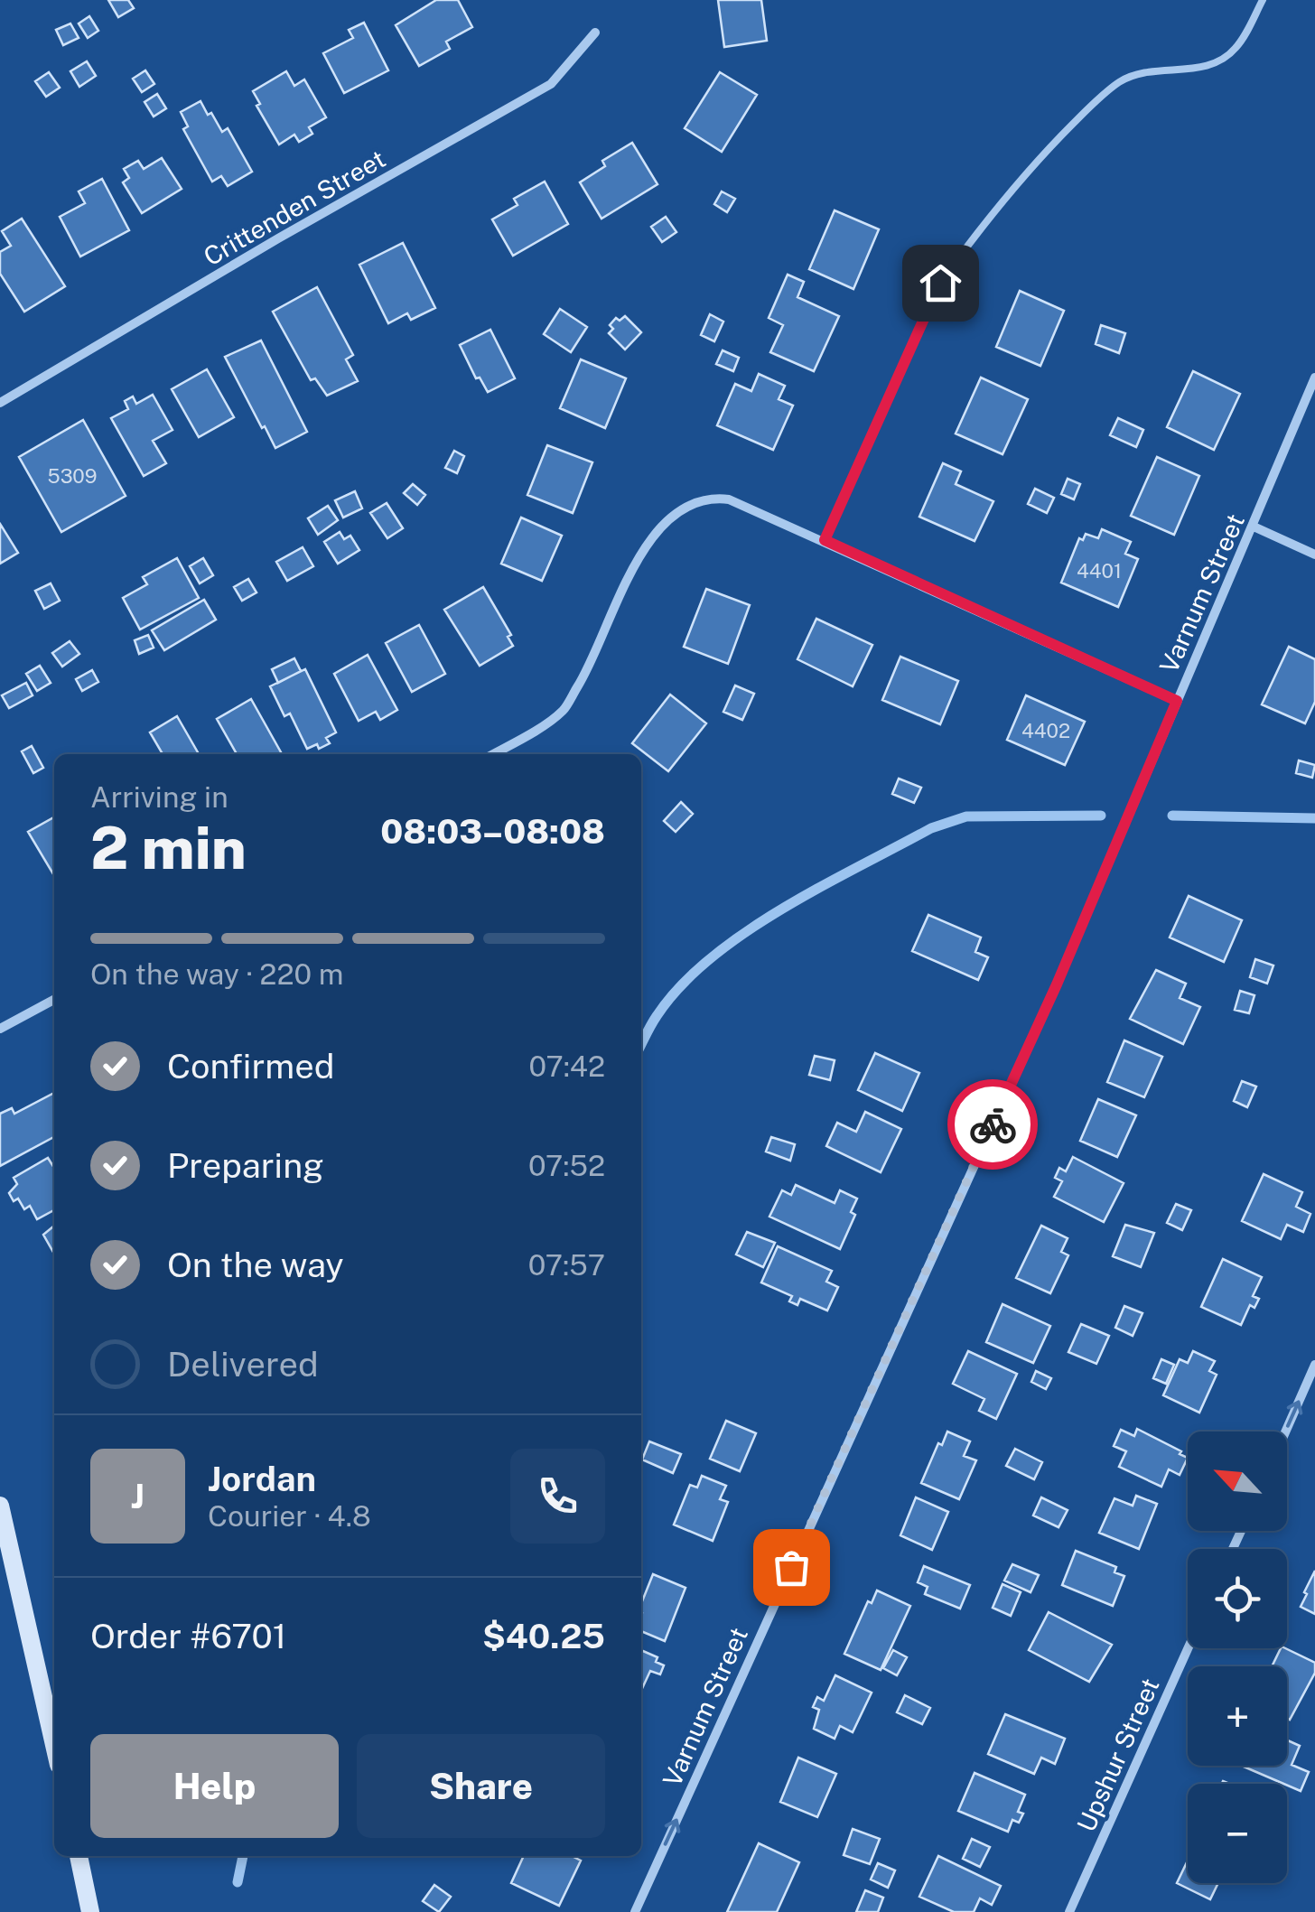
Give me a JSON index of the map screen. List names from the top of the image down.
{
  "streets": {
    "street": ["Crittenden Street", "Varnum Street", "Upshur Street"]
  },
  "one_way": ["Varnum Street"],
  "house_numbers": ["5309", "4401", "4402"],
  "north": "top left",
  "page": {
    "heading": ["2 min", "Arriving in", "08:03–08:08"],
    "panel": [
      "Jordan",
      "Courier · 4.8",
      "Order #6701",
      "$40.25"
    ],
    "bar": "On the way · 220 m",
    "list": [
      ["Confirmed", "07:42"],
      ["Preparing", "07:52"],
      ["On the way", "07:57"],
      "Delivered"
    ],
    "map_buttons": ["+", "−"],
    "round": "J",
    "buttons": ["Help", "Share"]
  }
}
